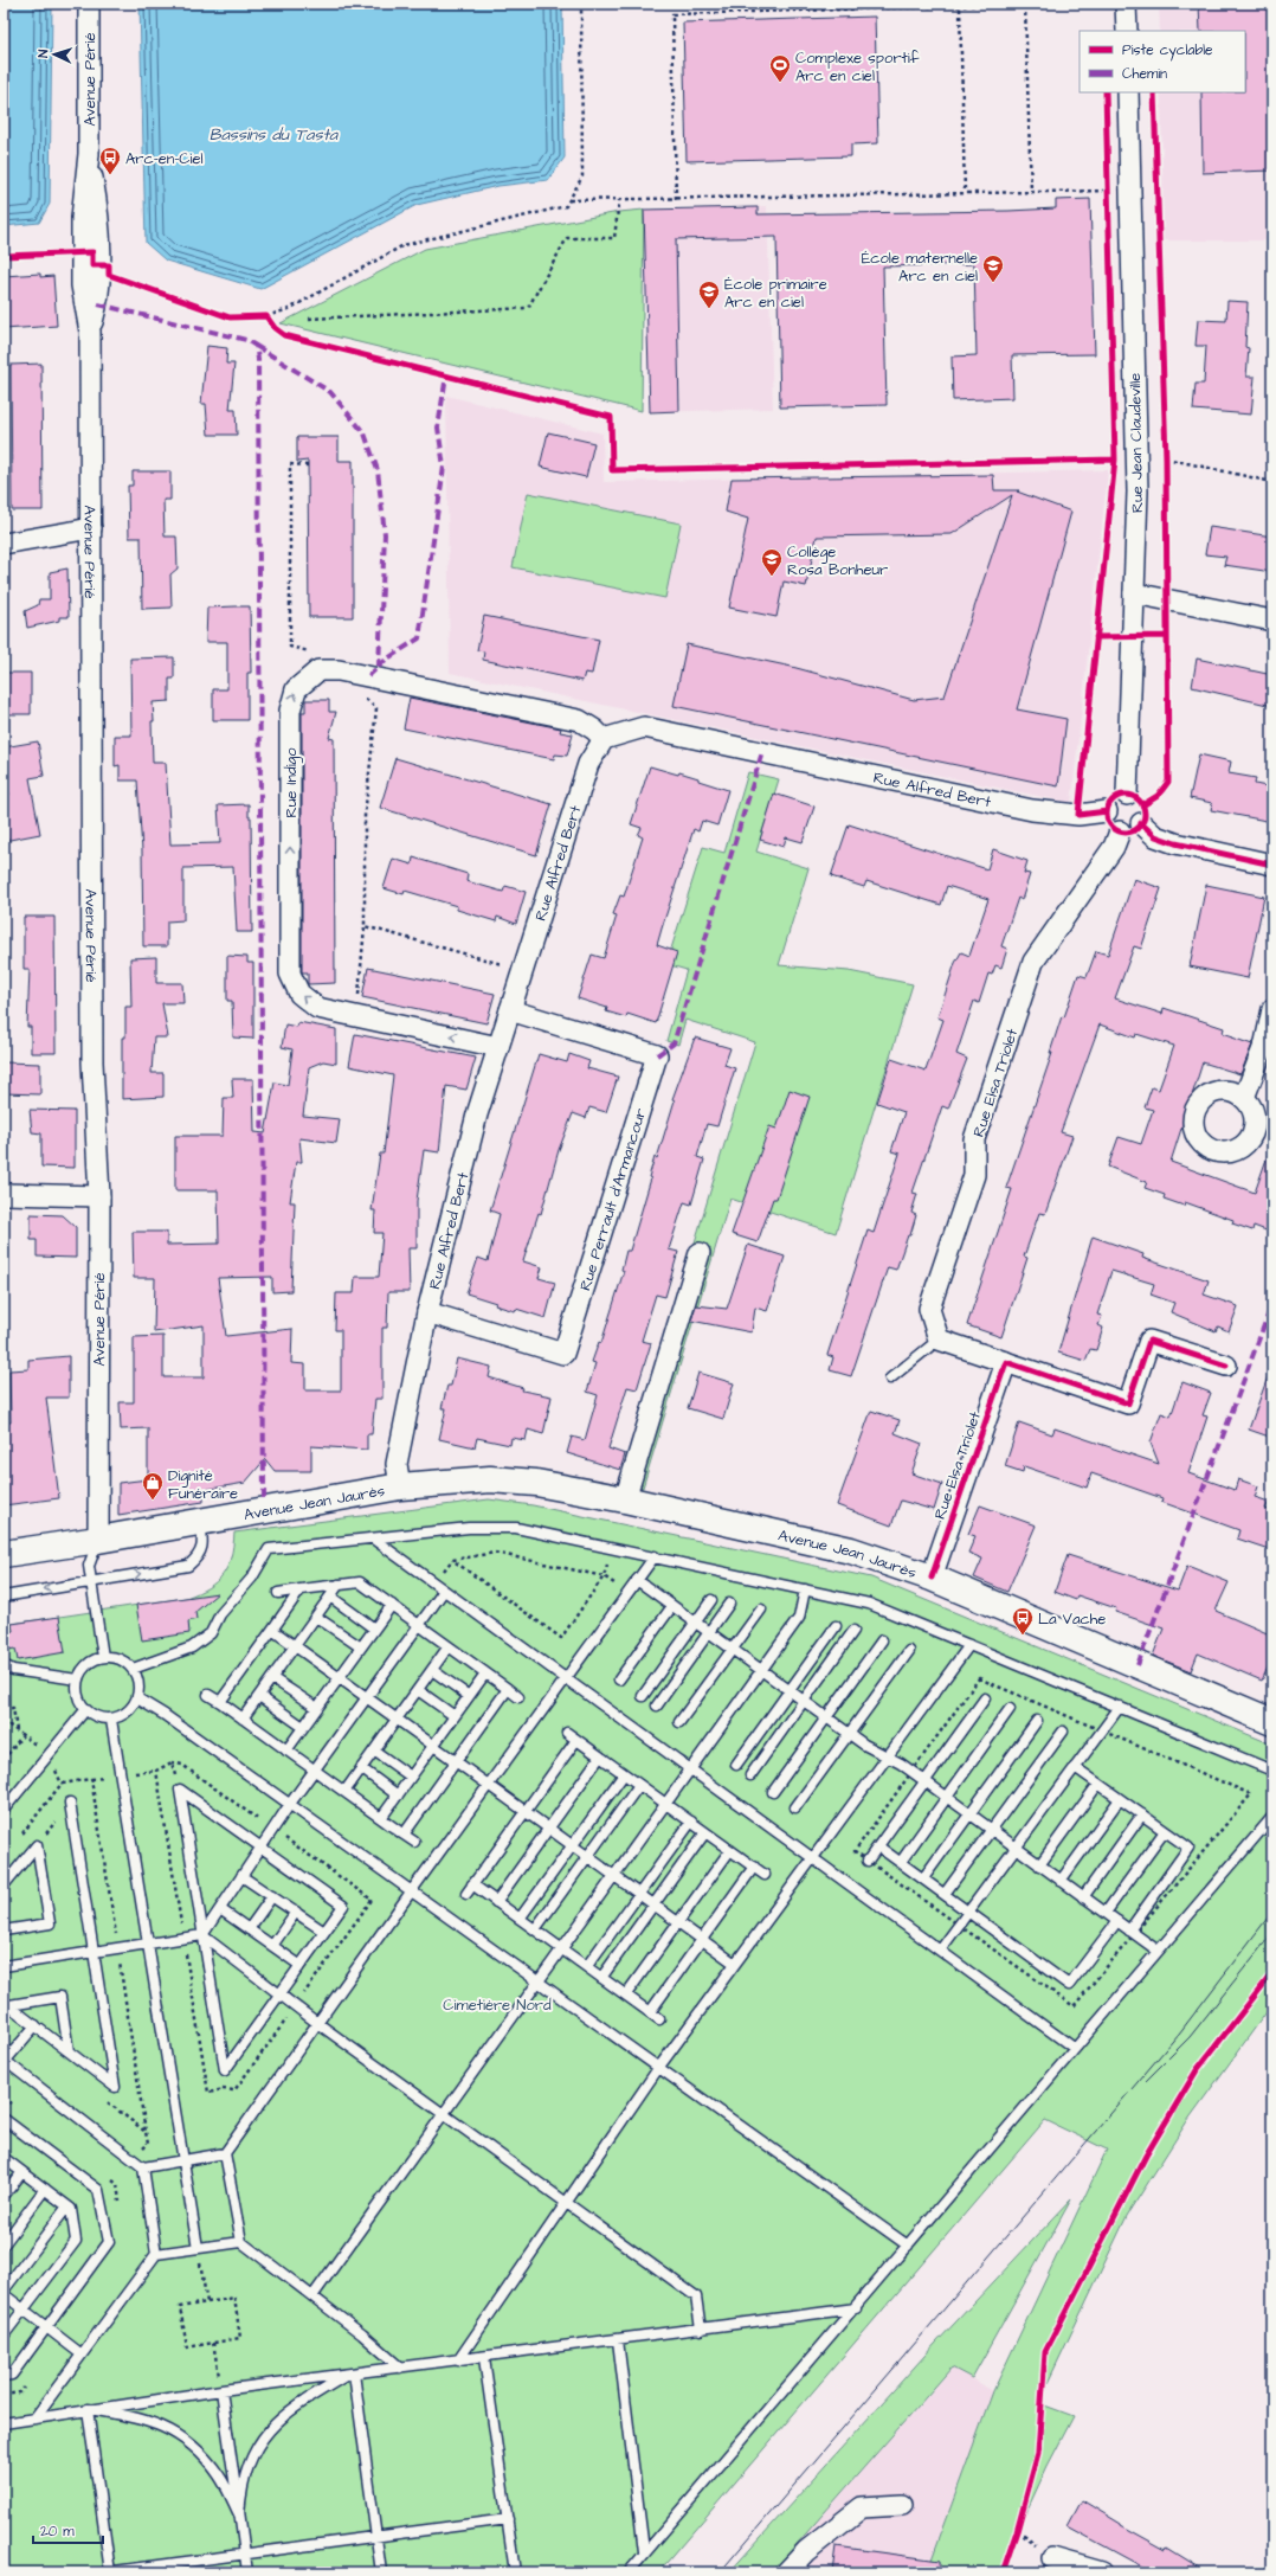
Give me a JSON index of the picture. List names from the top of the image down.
{
  "streets": {
    "street": [
      "Avenue Périé",
      "Rue Jean Claudeville",
      "Rue Indigo",
      "Rue Alfred Bert",
      "Rue Elsa Triolet",
      "Rue Perrault d'Armancour",
      "Avenue Jean Jaurès"
    ]
  },
  "crossings": [
    ["Avenue Périé", "Avenue Jean Jaurès"],
    ["Rue Jean Claudeville", "Rue Alfred Bert"],
    ["Rue Jean Claudeville", "Rue Elsa Triolet"],
    ["Rue Indigo", "Rue Alfred Bert"],
    ["Rue Alfred Bert", "Rue Elsa Triolet"],
    ["Rue Alfred Bert", "Rue Perrault d'Armancour"],
    ["Rue Alfred Bert", "Avenue Jean Jaurès"],
    ["Rue Elsa Triolet", "Avenue Jean Jaurès"]
  ],
  "water": ["Bassins du Tasta"],
  "parks": ["Cimetière Nord"],
  "places": {
    "sports": ["Complexe sportif Arc en ciel"],
    "bus stop": ["Arc-en-Ciel", "La Vache"],
    "school or university": ["École maternelle Arc en ciel", "École primaire Arc en ciel", "Collège Rosa Bonheur"],
    "shop": ["Dignité Funéraire"]
  },
  "legend": ["Piste cyclable", "Chemin"],
  "scale_bar": "20 m",
  "north": "left"
}
